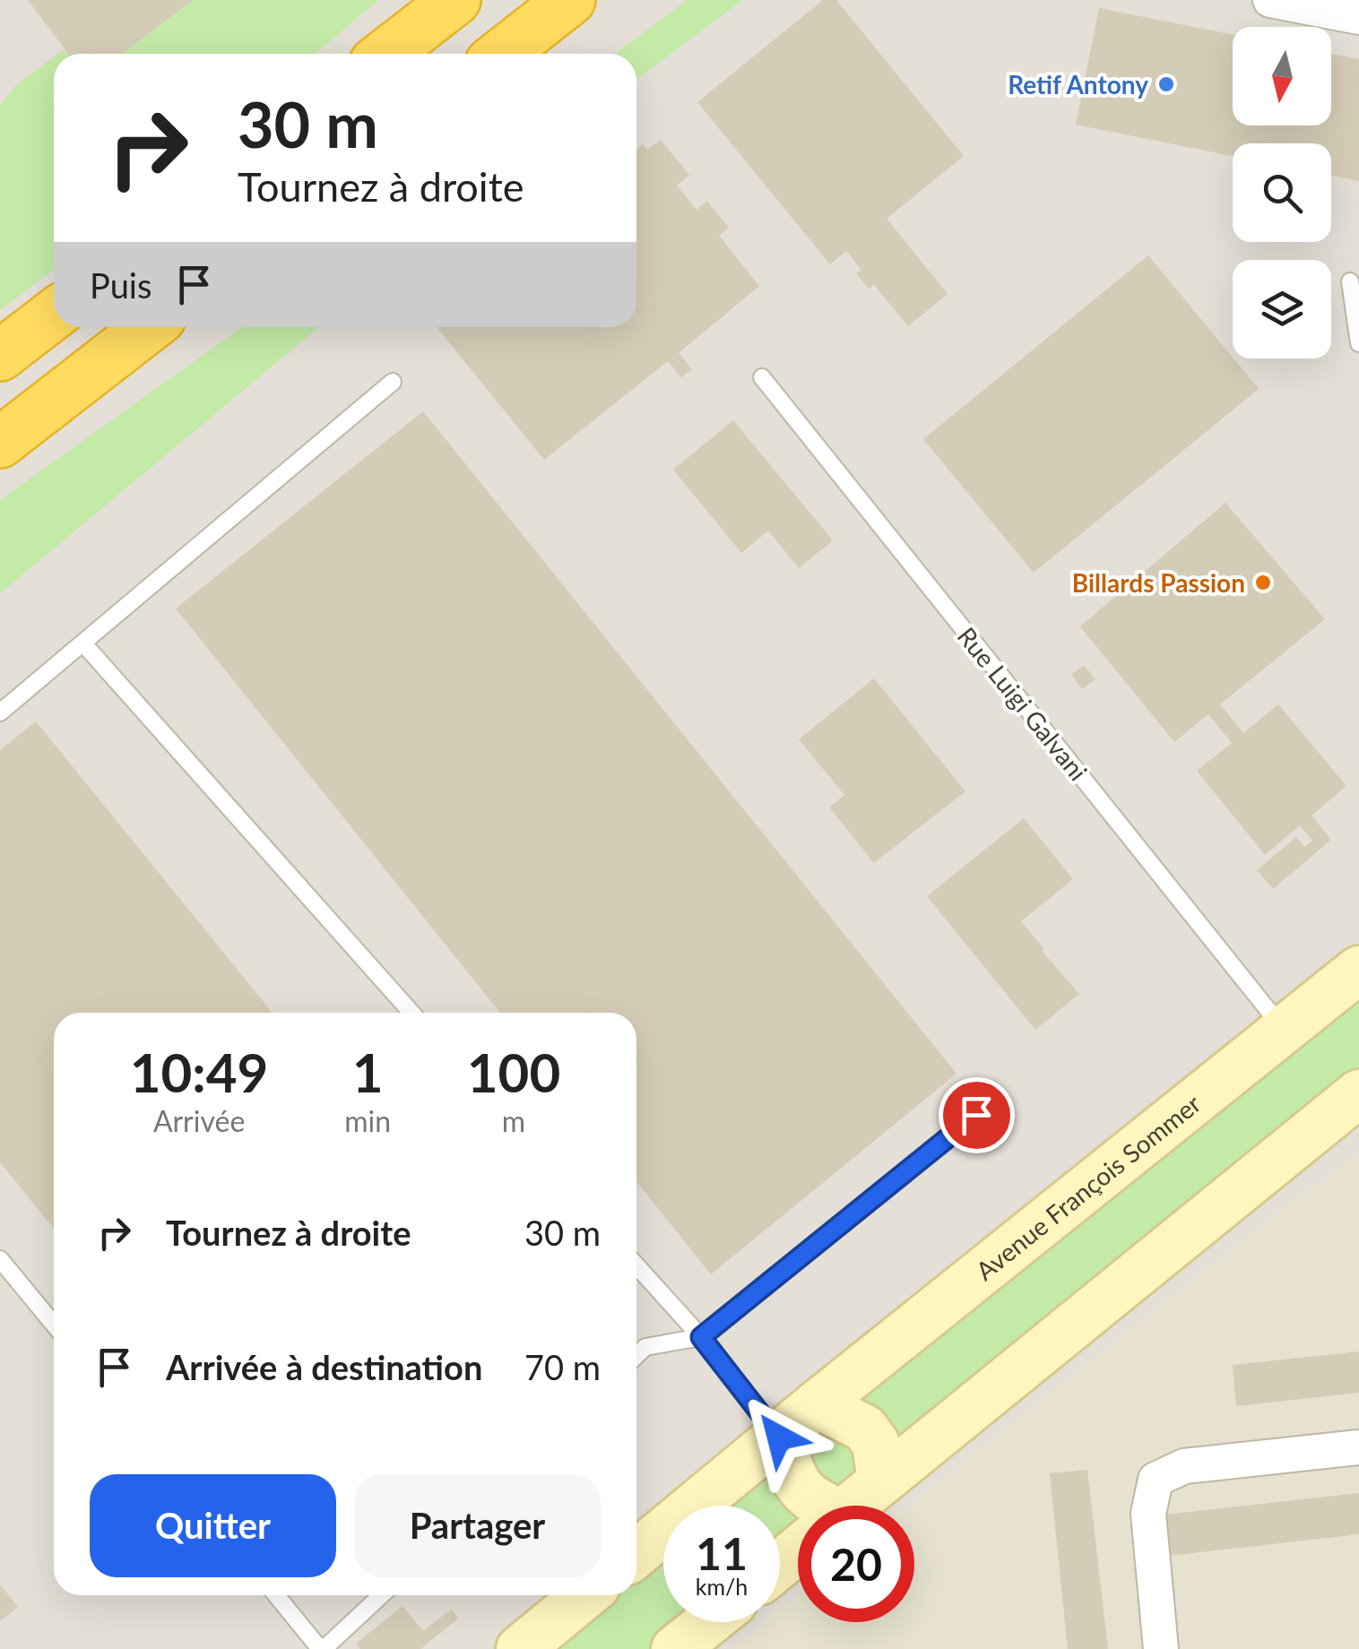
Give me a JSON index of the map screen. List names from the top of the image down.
{
  "streets": {
    "street": ["Avenue François Sommer"],
    "lane": ["Rue Luigi Galvani"]
  },
  "crossings": [
    ["Rue Luigi Galvani", "Avenue François Sommer"]
  ],
  "places": ["Retif Antony", "Billards Passion"],
  "north": "bottom",
  "page": {
    "turn": ["30 m", "Tournez à droite"],
    "then": "Puis",
    "eta": [
      "10:49",
      "Arrivée",
      "1",
      "min",
      "100",
      "m"
    ],
    "list": [
      {
        "name": "Tournez à droite",
        "value": "30 m"
      },
      {
        "name": "Arrivée à destination",
        "value": "70 m"
      }
    ],
    "buttons": ["Quitter", "Partager"],
    "speed": "11 km/h",
    "limit": "20"
  }
}
